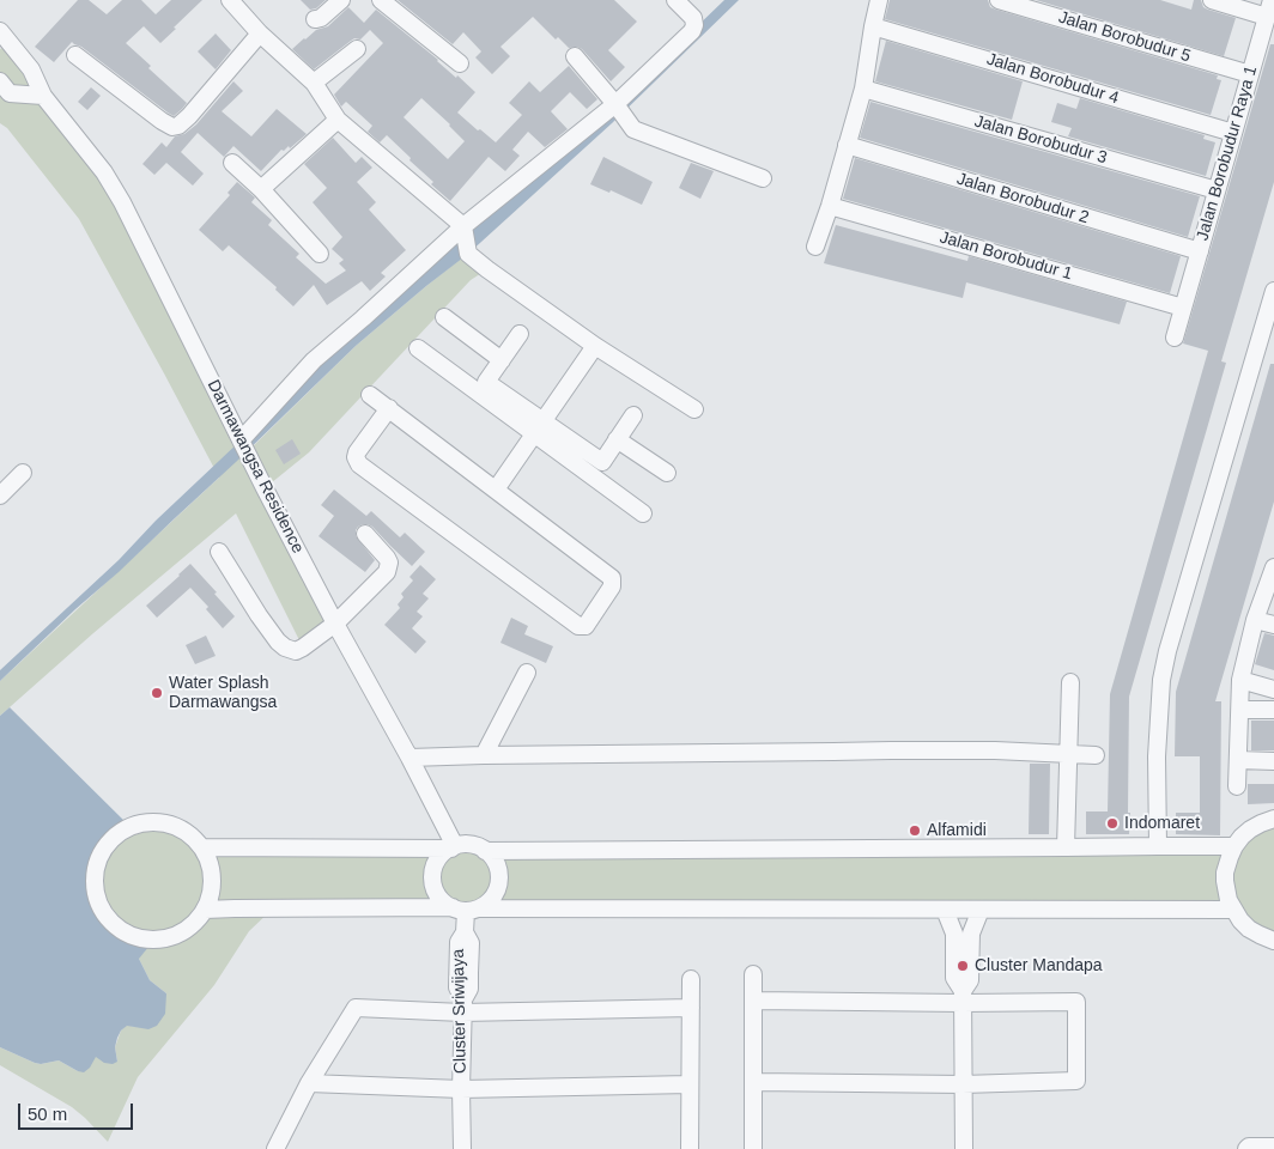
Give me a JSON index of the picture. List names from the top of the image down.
{
  "streets": {
    "street": [
      "Jalan Borobudur 5",
      "Jalan Borobudur 4",
      "Jalan Borobudur 3",
      "Jalan Borobudur Raya 1",
      "Jalan Borobudur 2",
      "Jalan Borobudur 1",
      "Darmawangsa Residence",
      "Cluster Sriwijaya"
    ]
  },
  "crossings": [
    ["Jalan Borobudur 5", "Jalan Borobudur Raya 1"],
    ["Jalan Borobudur 4", "Jalan Borobudur Raya 1"],
    ["Jalan Borobudur 3", "Jalan Borobudur Raya 1"],
    ["Jalan Borobudur Raya 1", "Jalan Borobudur 2"],
    ["Jalan Borobudur Raya 1", "Jalan Borobudur 1"],
    ["Darmawangsa Residence", "Cluster Sriwijaya"]
  ],
  "places": [
    "Water Splash Darmawangsa",
    "Indomaret",
    "Alfamidi",
    "Cluster Mandapa"
  ],
  "scale_bar": "50 m"
}
